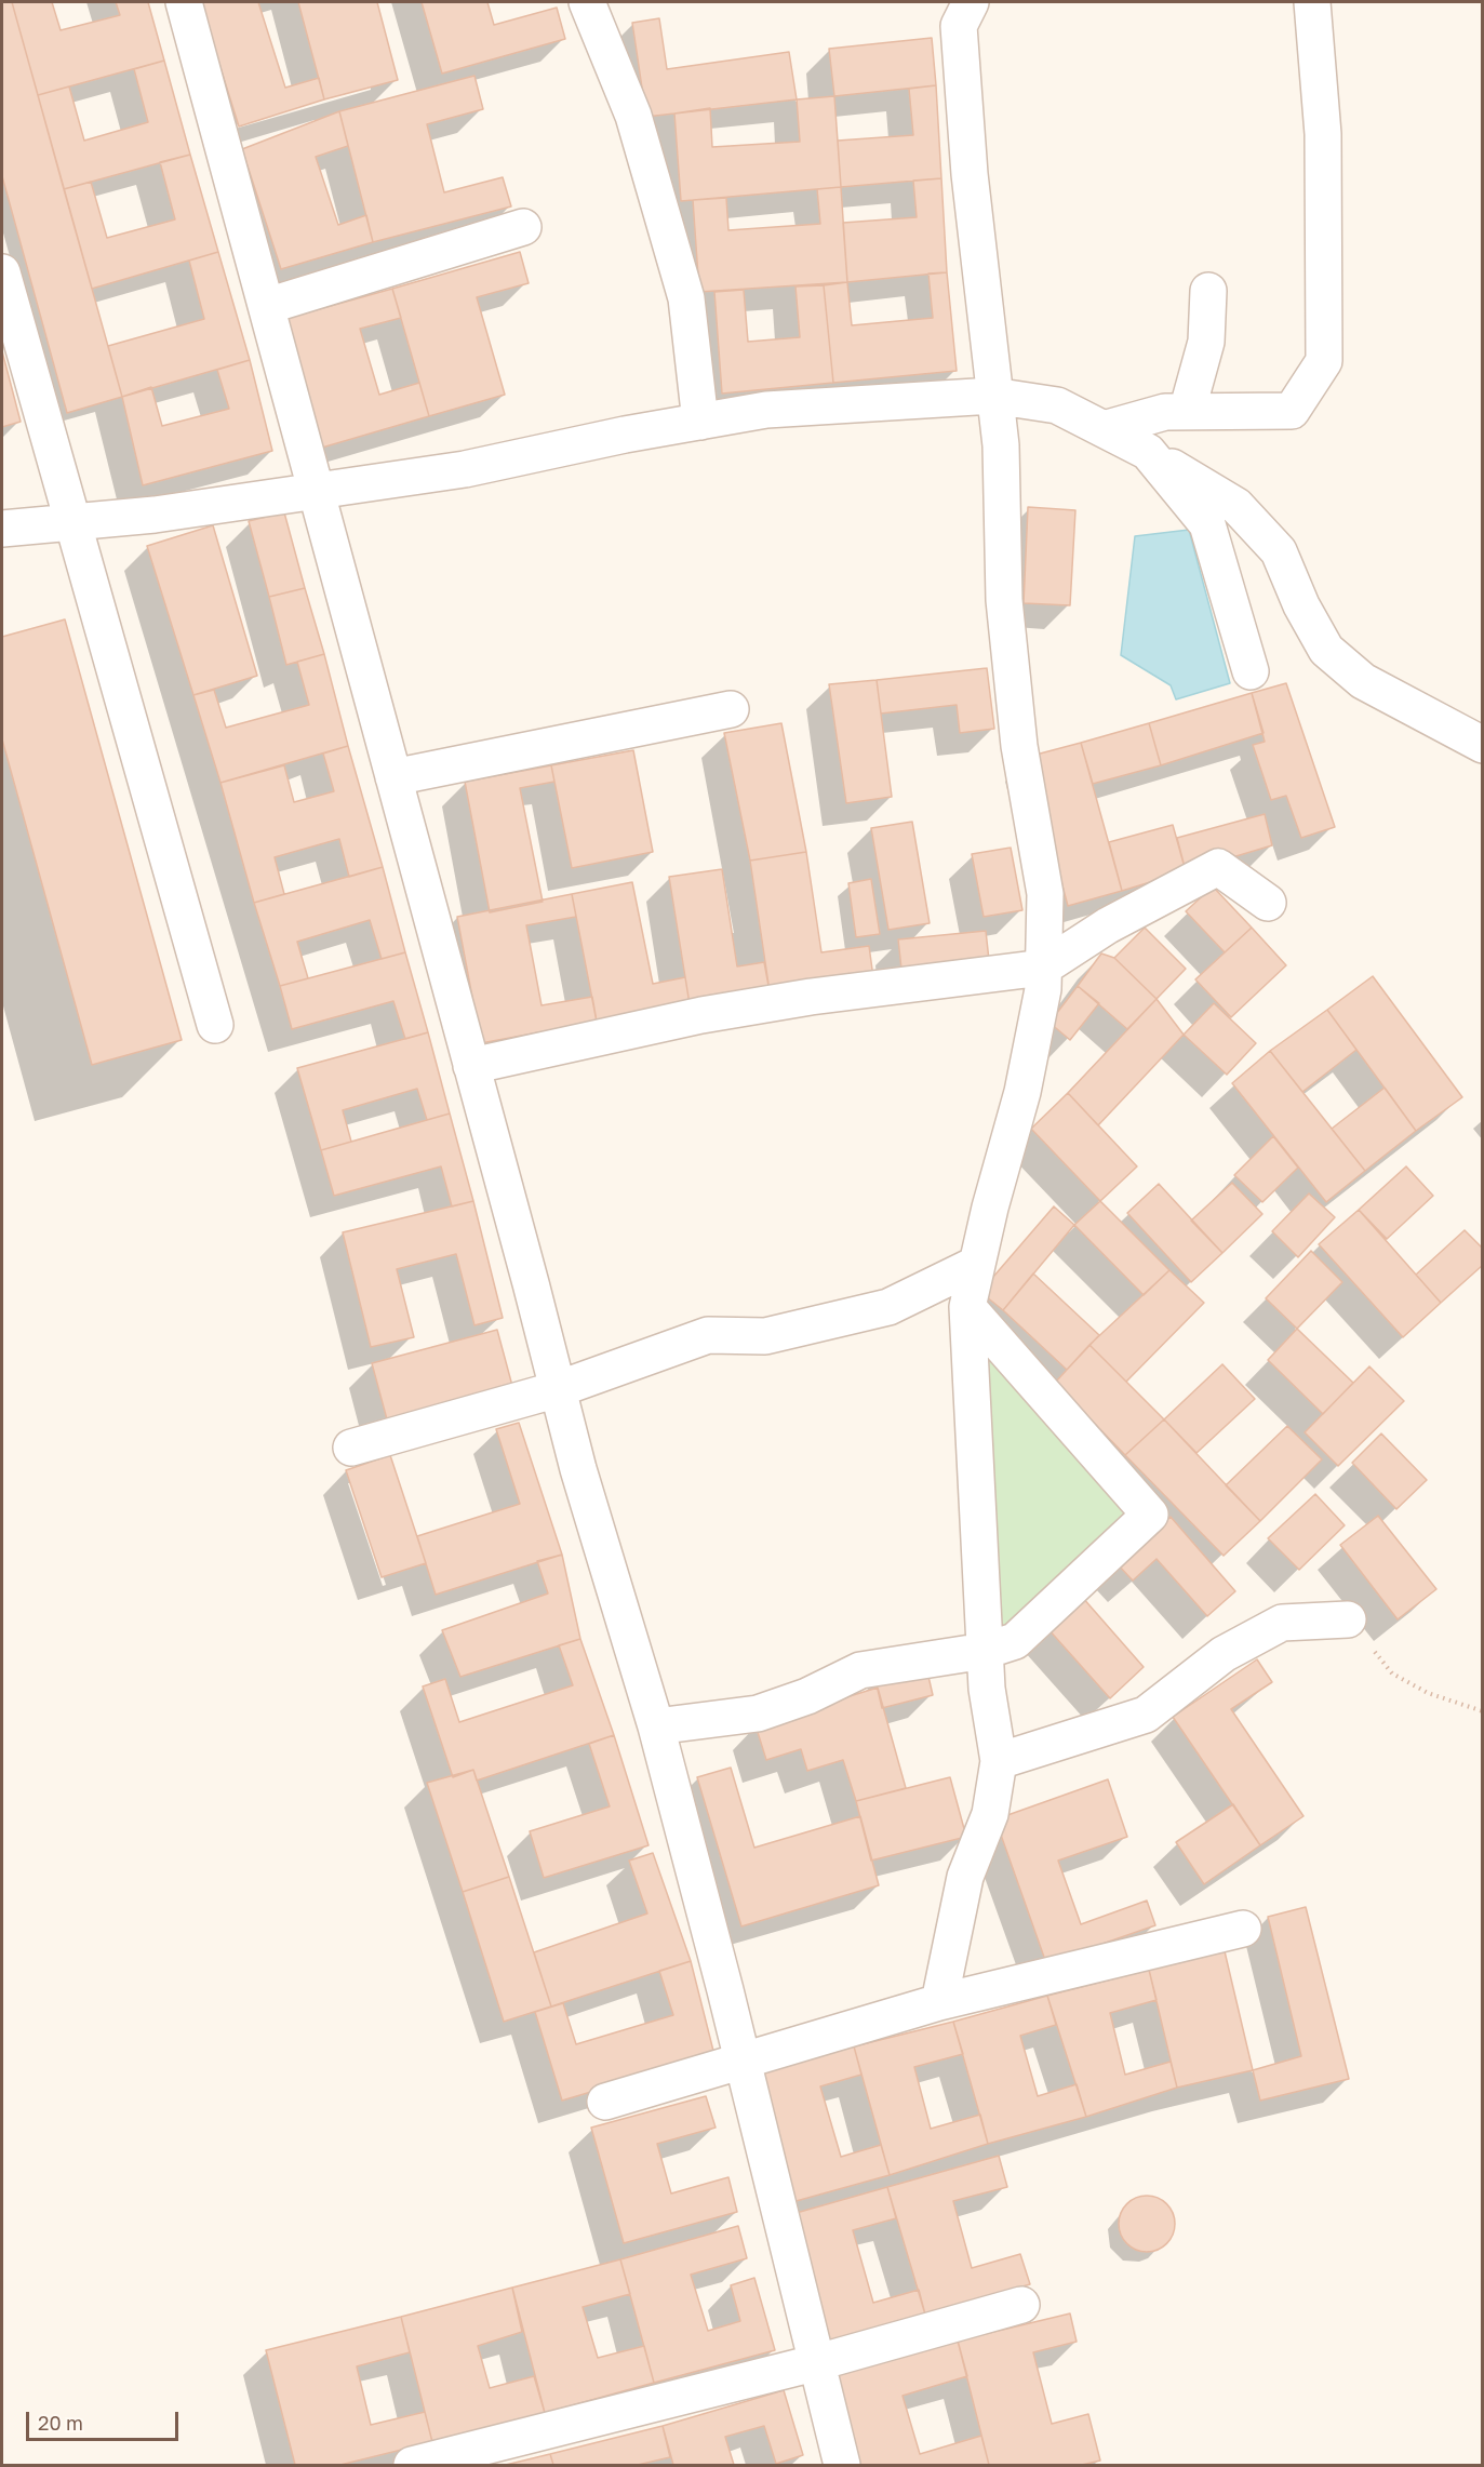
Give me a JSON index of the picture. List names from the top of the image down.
{
  "scale_bar": "20 m"
}
